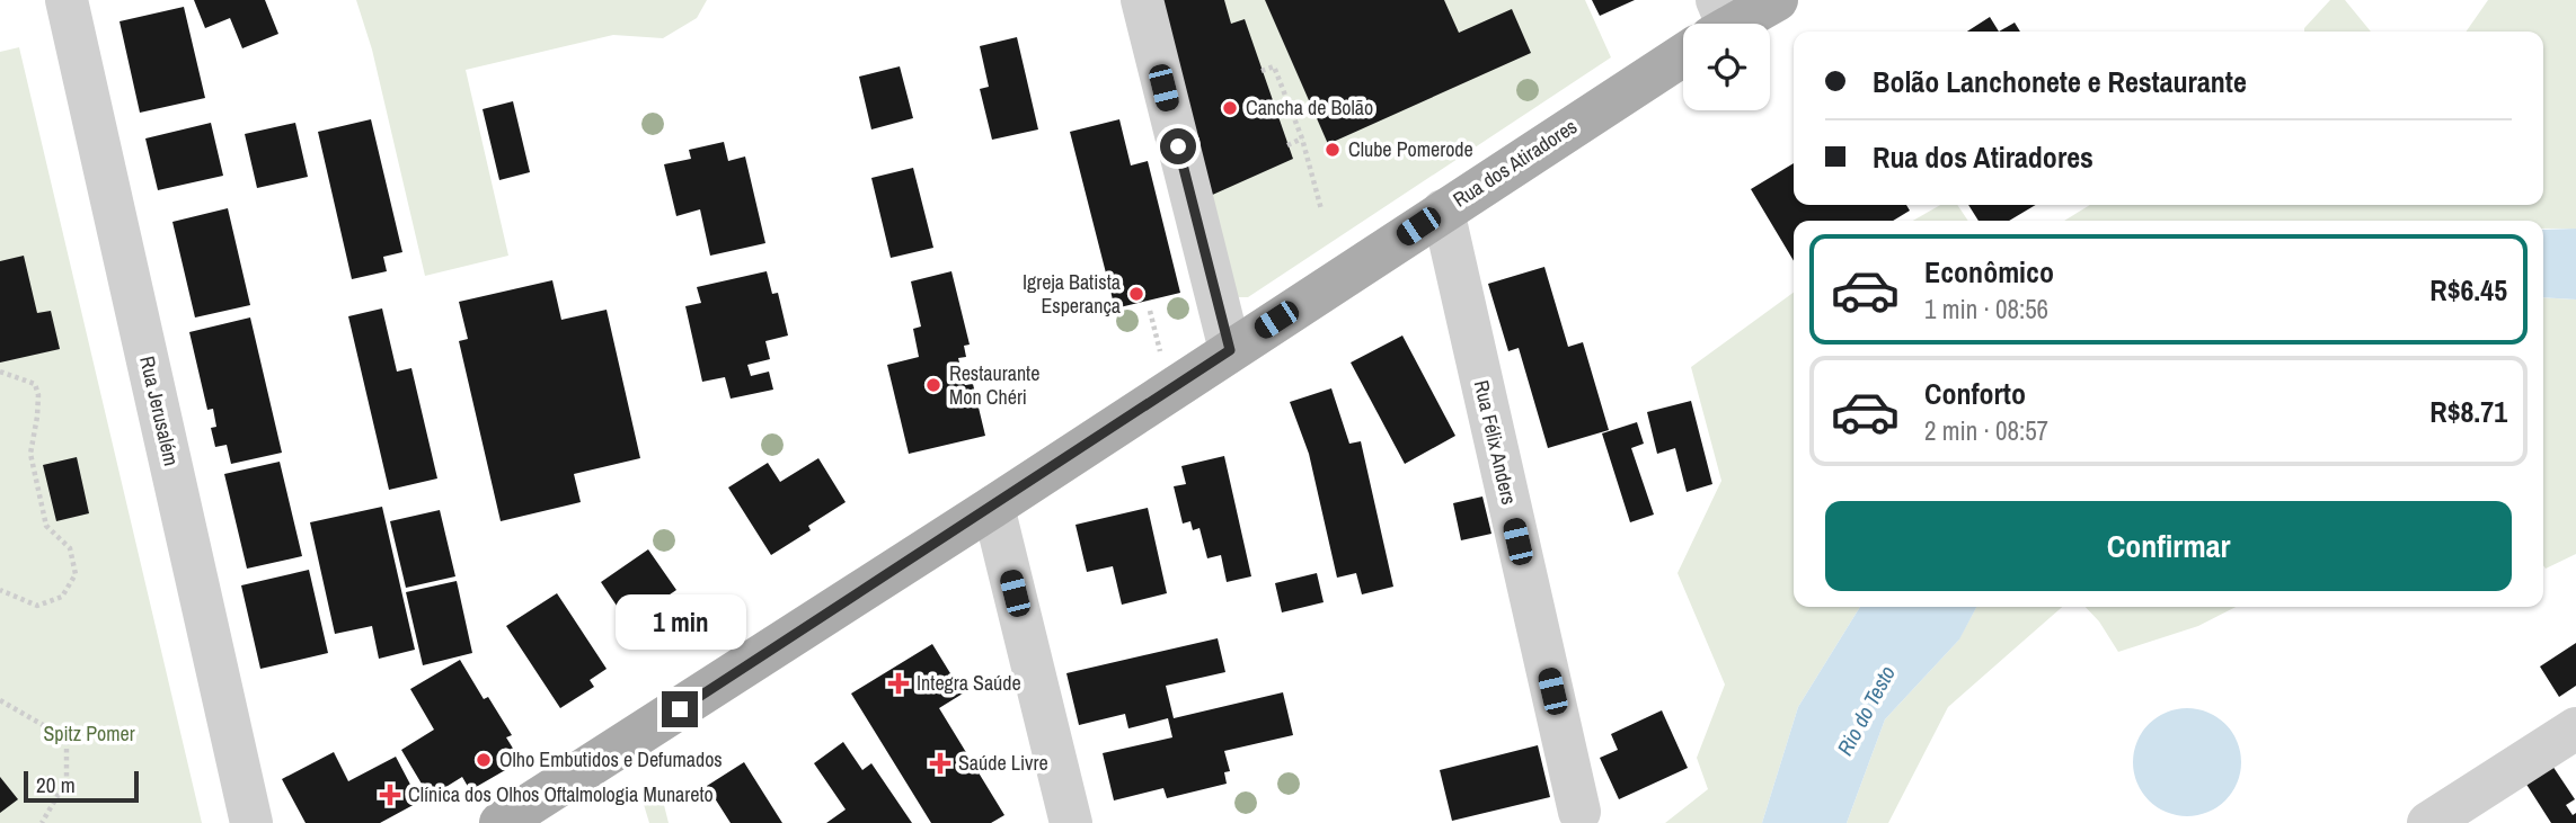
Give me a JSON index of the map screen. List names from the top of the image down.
{
  "streets": {
    "main road": ["Rua dos Atiradores"],
    "street": ["Rua Jerusalém", "Rua Félix Anders"]
  },
  "crossings": [
    ["Rua dos Atiradores", "Rua Félix Anders"]
  ],
  "water": ["Rio do Testo"],
  "parks": ["Spitz Pomer"],
  "places": {
    "other": [
      "Cancha de Bolão",
      "Clube Pomerode",
      "Igreja Batista Esperança",
      "Restaurante Mon Chéri",
      "Olho Embutidos e Defumados"
    ],
    "health": ["Integra Saúde", "Saúde Livre", "Clínica dos Olhos Oftalmologia Munareto"]
  },
  "scale_bar": "20 m",
  "page": {
    "banner": ["Bolão Lanchonete e Restaurante", "Rua dos Atiradores"],
    "list": [
      {
        "name": "Econômico",
        "note": "1 min · 08:56",
        "value": "R$6.45"
      },
      {
        "name": "Conforto",
        "note": "2 min · 08:57",
        "value": "R$8.71"
      }
    ],
    "buttons": "Confirmar",
    "bubble": "1 min",
    "scale": "20 m"
  }
}
